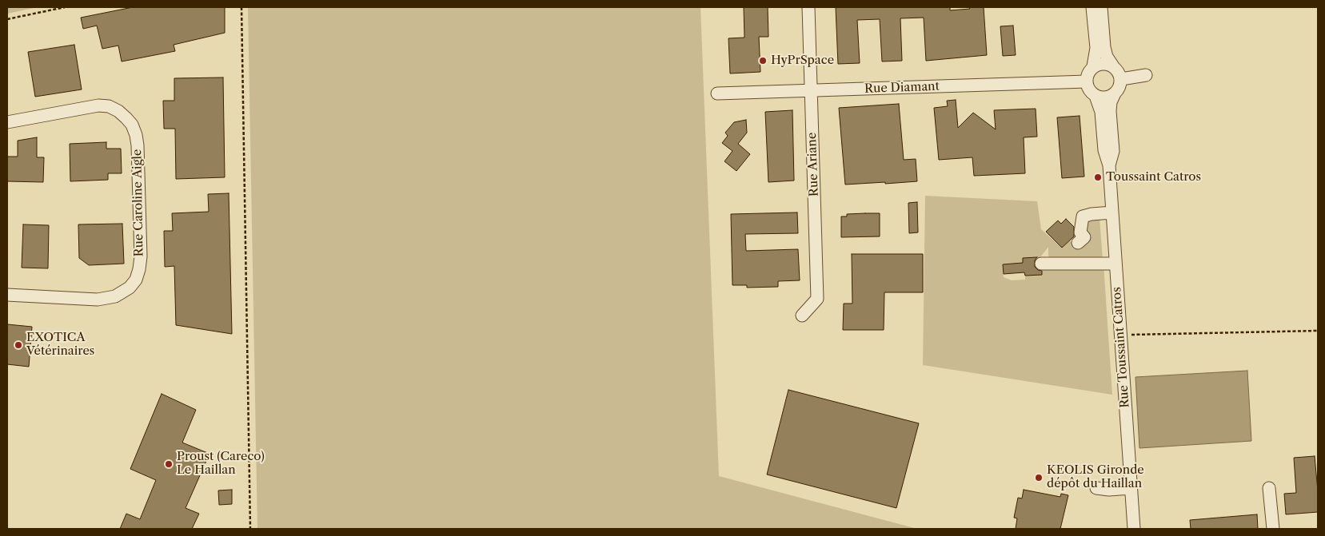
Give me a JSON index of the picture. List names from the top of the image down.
{
  "streets": {
    "street": [
      "Rue Diamant",
      "Rue Ariane",
      "Rue Caroline Aigle",
      "Rue Toussaint Catros"
    ]
  },
  "crossings": [
    ["Rue Diamant", "Rue Ariane"],
    ["Rue Diamant", "Rue Toussaint Catros"]
  ],
  "places": [
    "HyPrSpace",
    "Toussaint Catros",
    "EXOTICA Vétérinaires",
    "Proust (Careco) Le Haillan",
    "KEOLIS Gironde dépôt du Haillan"
  ]
}
